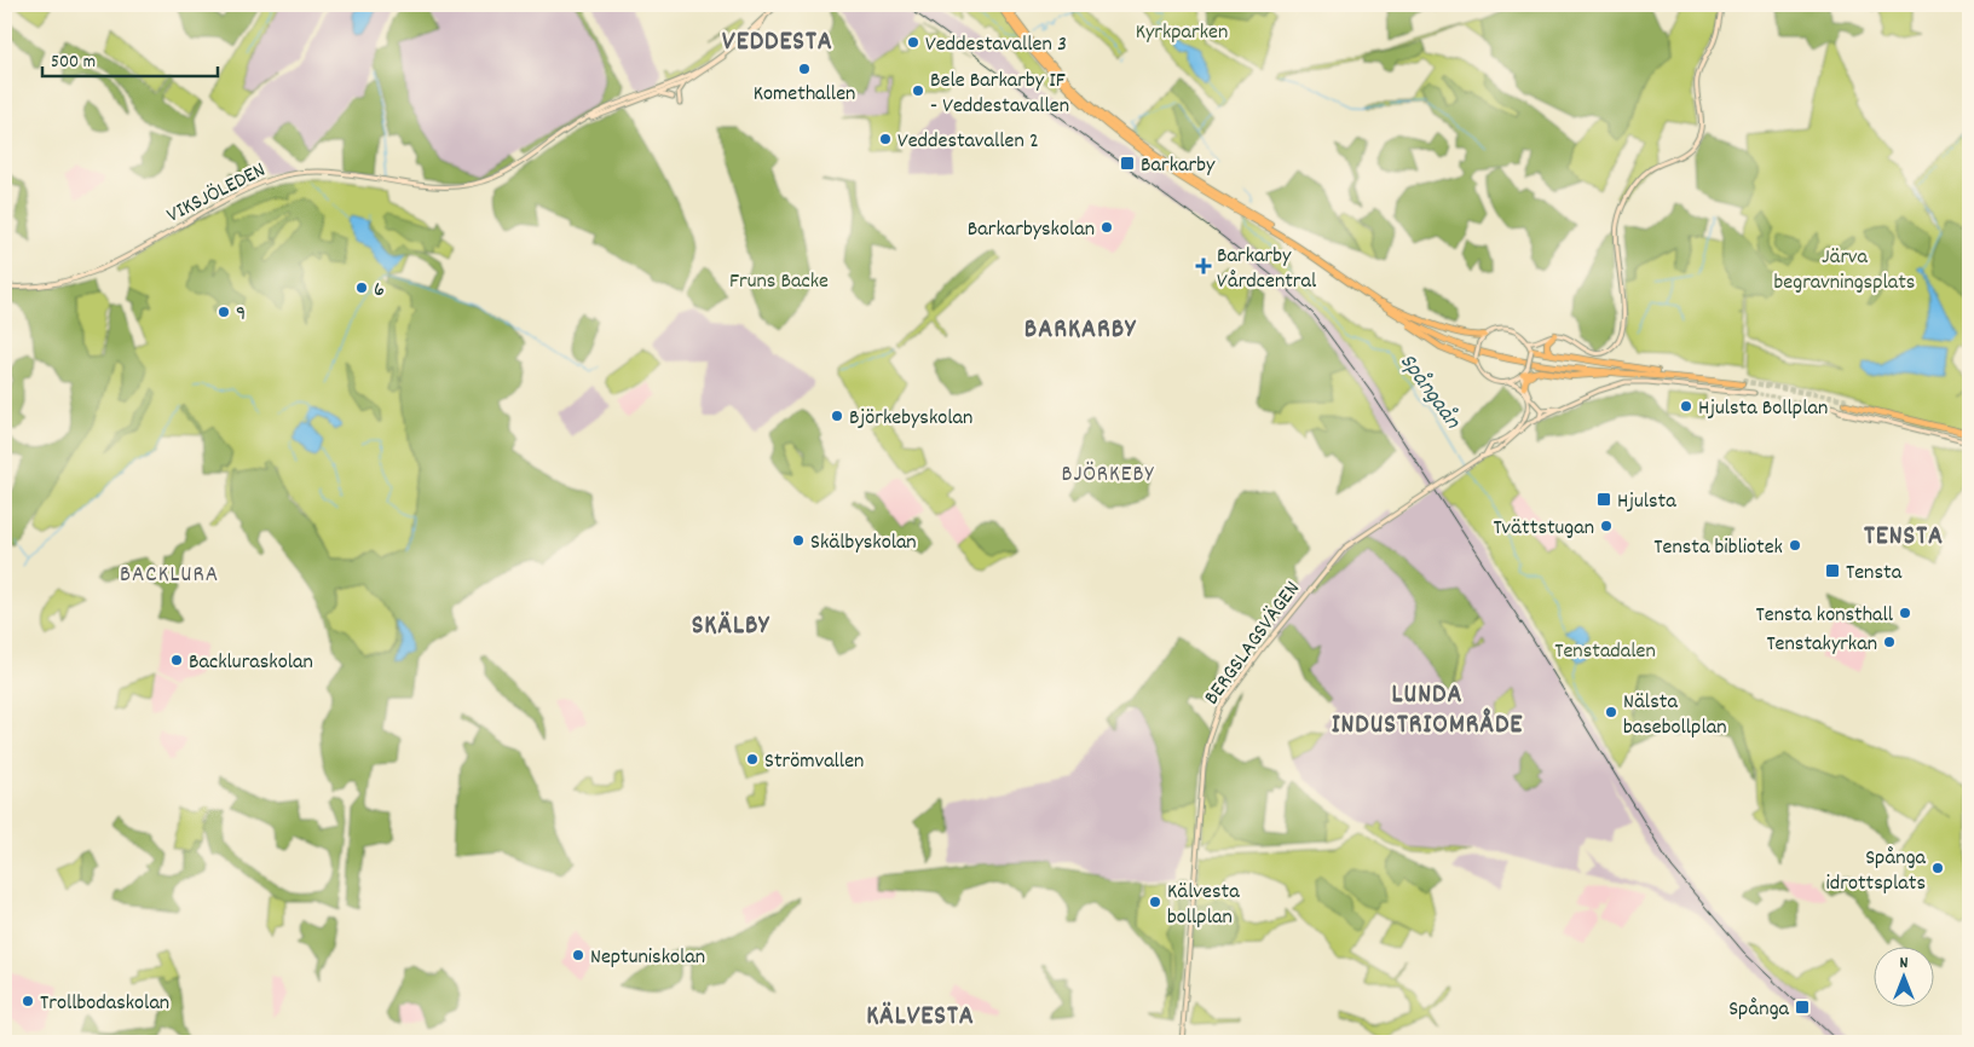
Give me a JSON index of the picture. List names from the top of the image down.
{
  "streets": {
    "main road": ["VIKSJÖLEDEN", "BERGSLAGSVÄGEN"]
  },
  "districts": [
    "VEDDESTA",
    "BARKARBY",
    "BJÖRKEBY",
    "TENSTA",
    "BACKLURA",
    "SKÄLBY",
    "LUNDA INDUSTRIOMRÅDE",
    "KÄLVESTA"
  ],
  "water": ["Spångaån"],
  "parks": [
    "Kyrkparken",
    "Järva begravningsplats",
    "Fruns Backe",
    "Tenstadalen"
  ],
  "places": {
    "other": [
      "Veddestavallen 3",
      "Komethallen",
      "Bele Barkarby IF - Veddestavallen",
      "Veddestavallen 2",
      "Barkarbyskolan",
      "6",
      "9",
      "Hjulsta Bollplan",
      "Björkebyskolan",
      "Tvättstugan",
      "Skälbyskolan",
      "Tensta bibliotek",
      "Tensta konsthall",
      "Tenstakyrkan",
      "Backluraskolan",
      "Nälsta basebollplan",
      "Strömvallen",
      "Spånga idrottsplats",
      "Kälvesta bollplan",
      "Neptuniskolan",
      "Trollbodaskolan"
    ],
    "transit": [
      "Barkarby",
      "Hjulsta",
      "Tensta",
      "Spånga"
    ],
    "health": ["Barkarby Vårdcentral"]
  },
  "scale_bar": "500 m",
  "north": "top"
}
